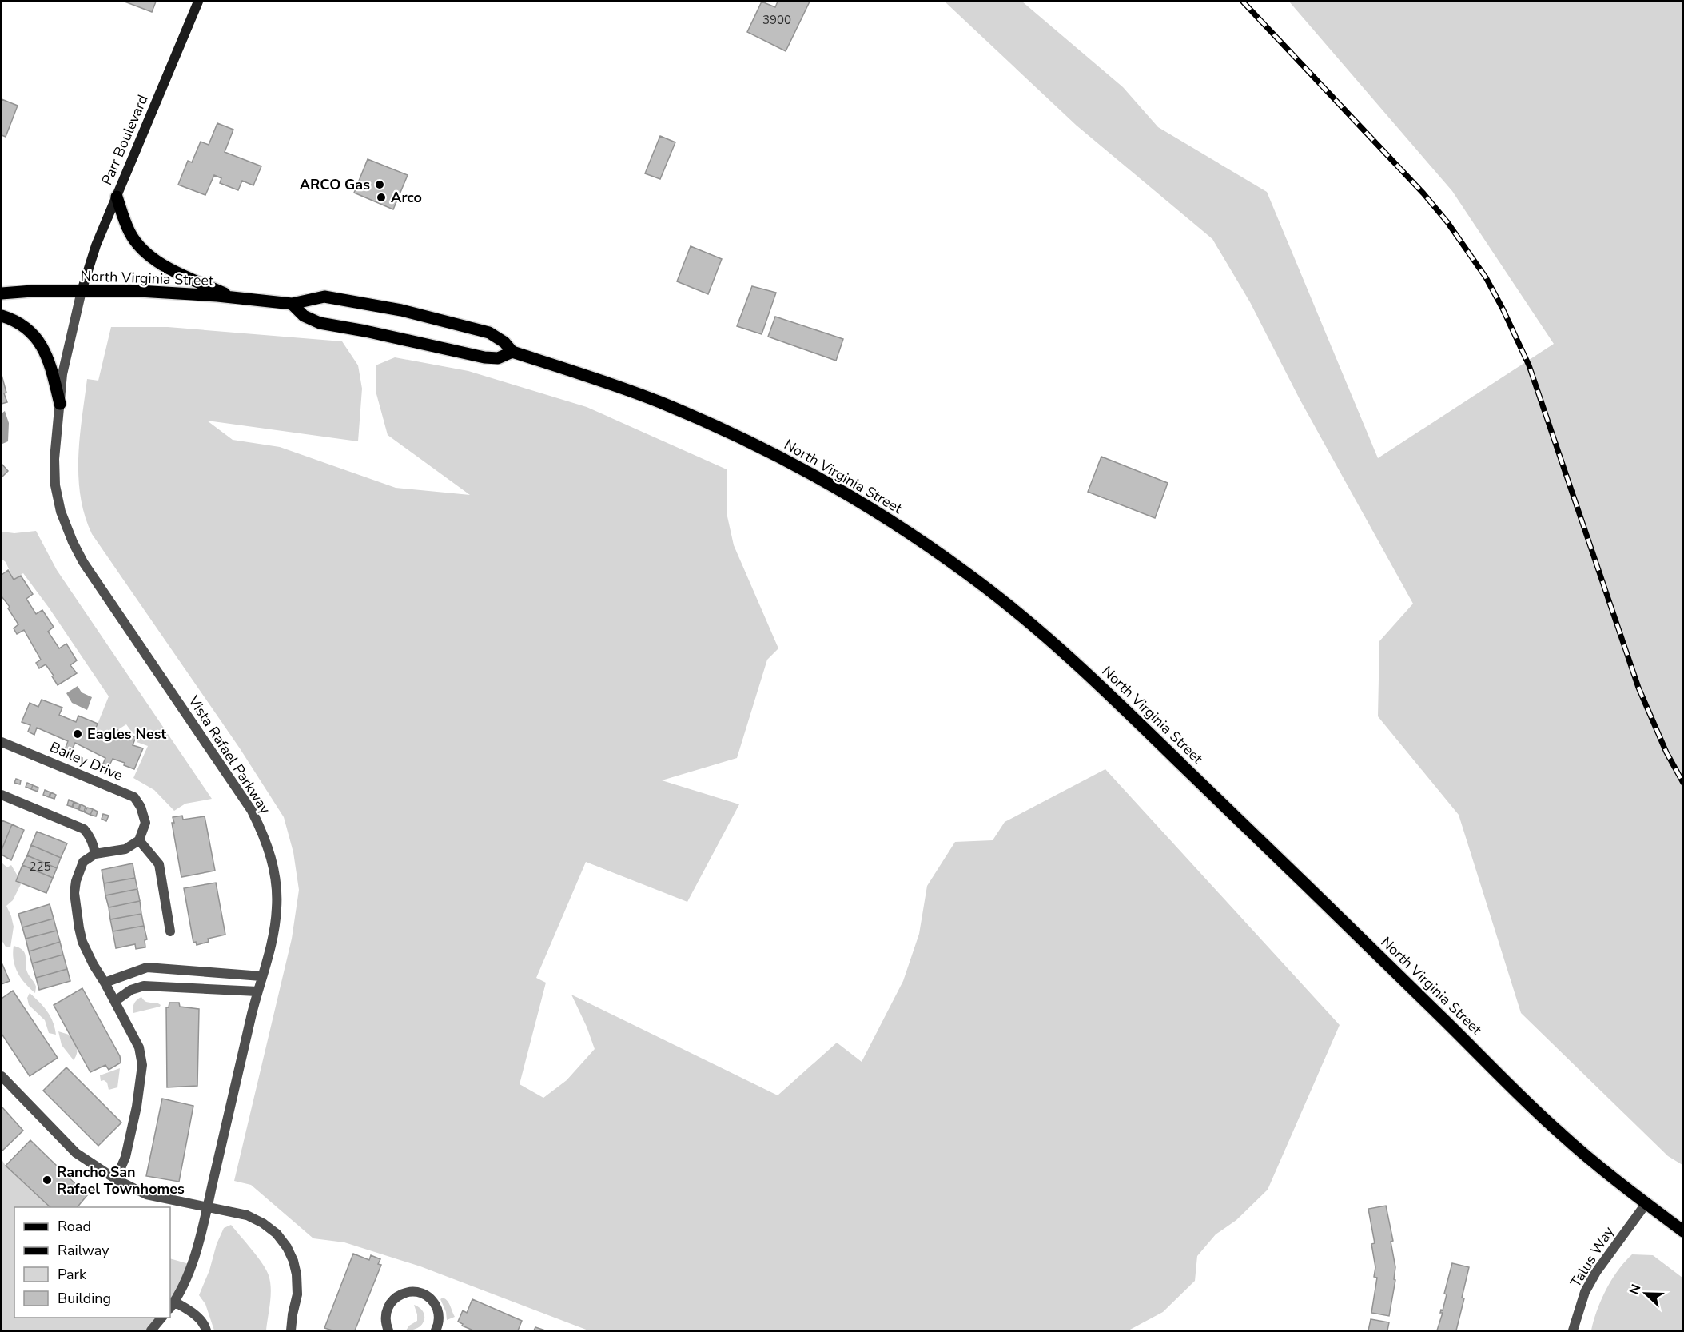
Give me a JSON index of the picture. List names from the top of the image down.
{
  "streets": {
    "main road": ["Parr Boulevard", "North Virginia Street"],
    "street": ["Vista Rafael Parkway", "Bailey Drive", "Talus Way"]
  },
  "crossings": [
    ["Parr Boulevard", "North Virginia Street"],
    ["Parr Boulevard", "Vista Rafael Parkway"],
    ["North Virginia Street", "Vista Rafael Parkway"],
    ["North Virginia Street", "Talus Way"]
  ],
  "places": [
    "ARCO Gas",
    "Arco",
    "Eagles Nest",
    "Rancho San Rafael Townhomes"
  ],
  "house_numbers": ["3900", "225"],
  "legend": [
    "Road",
    "Railway",
    "Park",
    "Building"
  ],
  "north": "left"
}
